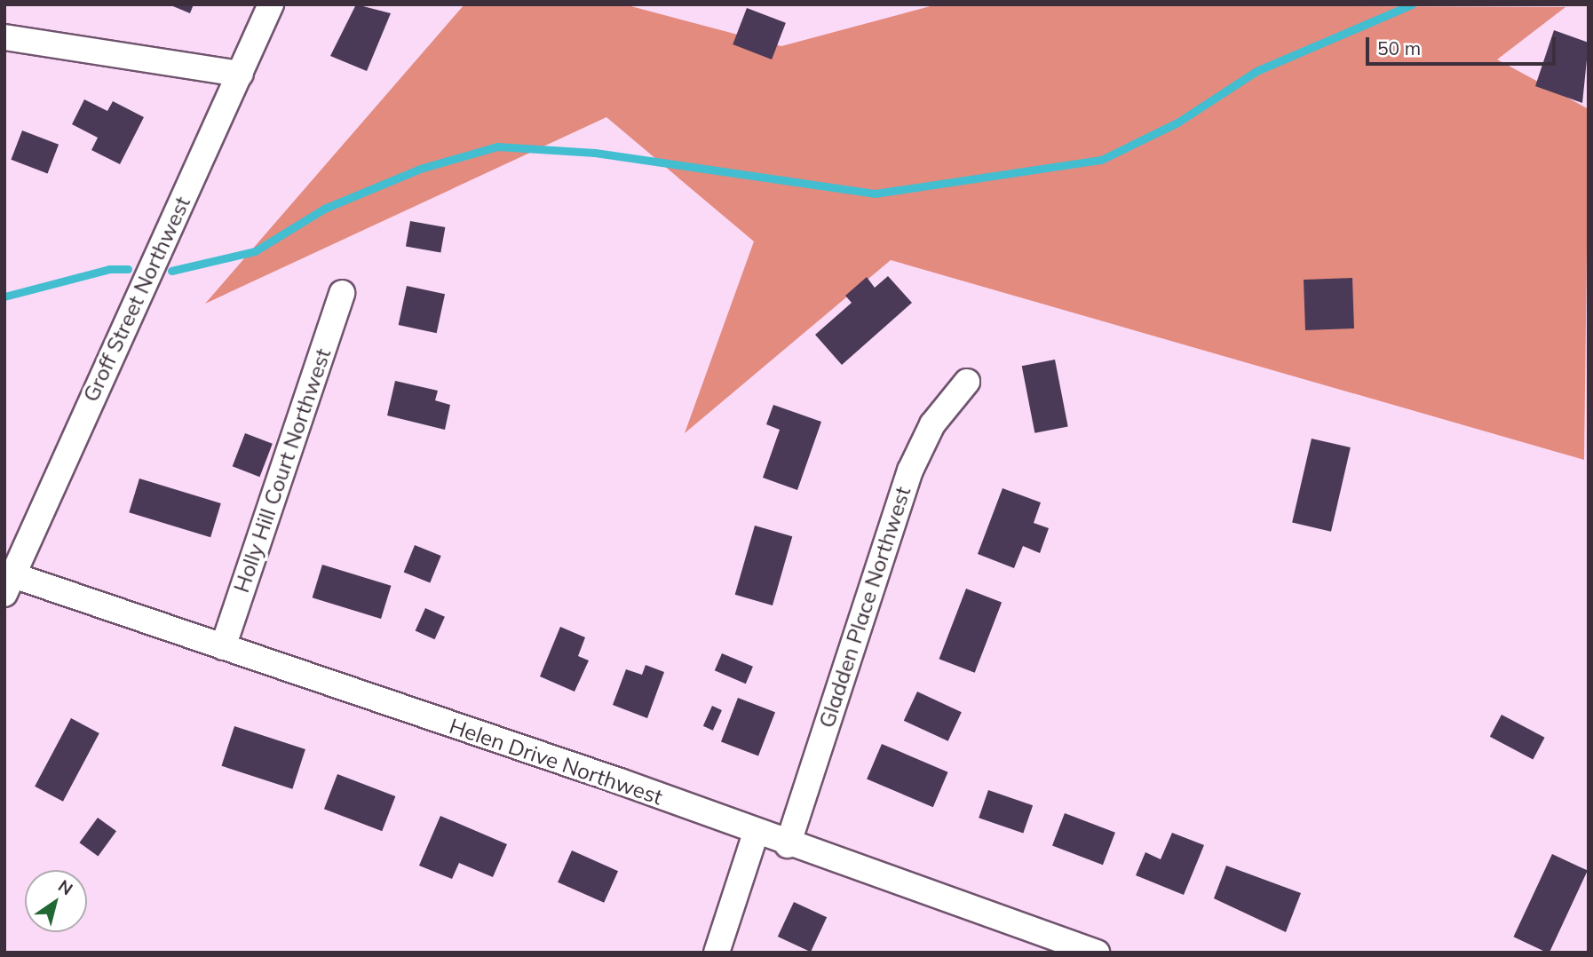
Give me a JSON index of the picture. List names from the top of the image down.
{
  "streets": {
    "street": [
      "Groff Street Northwest",
      "Holly Hill Court Northwest",
      "Gladden Place Northwest",
      "Helen Drive Northwest"
    ]
  },
  "crossings": [
    ["Groff Street Northwest", "Helen Drive Northwest"],
    ["Holly Hill Court Northwest", "Helen Drive Northwest"],
    ["Gladden Place Northwest", "Helen Drive Northwest"]
  ],
  "scale_bar": "50 m",
  "north": "top right"
}
